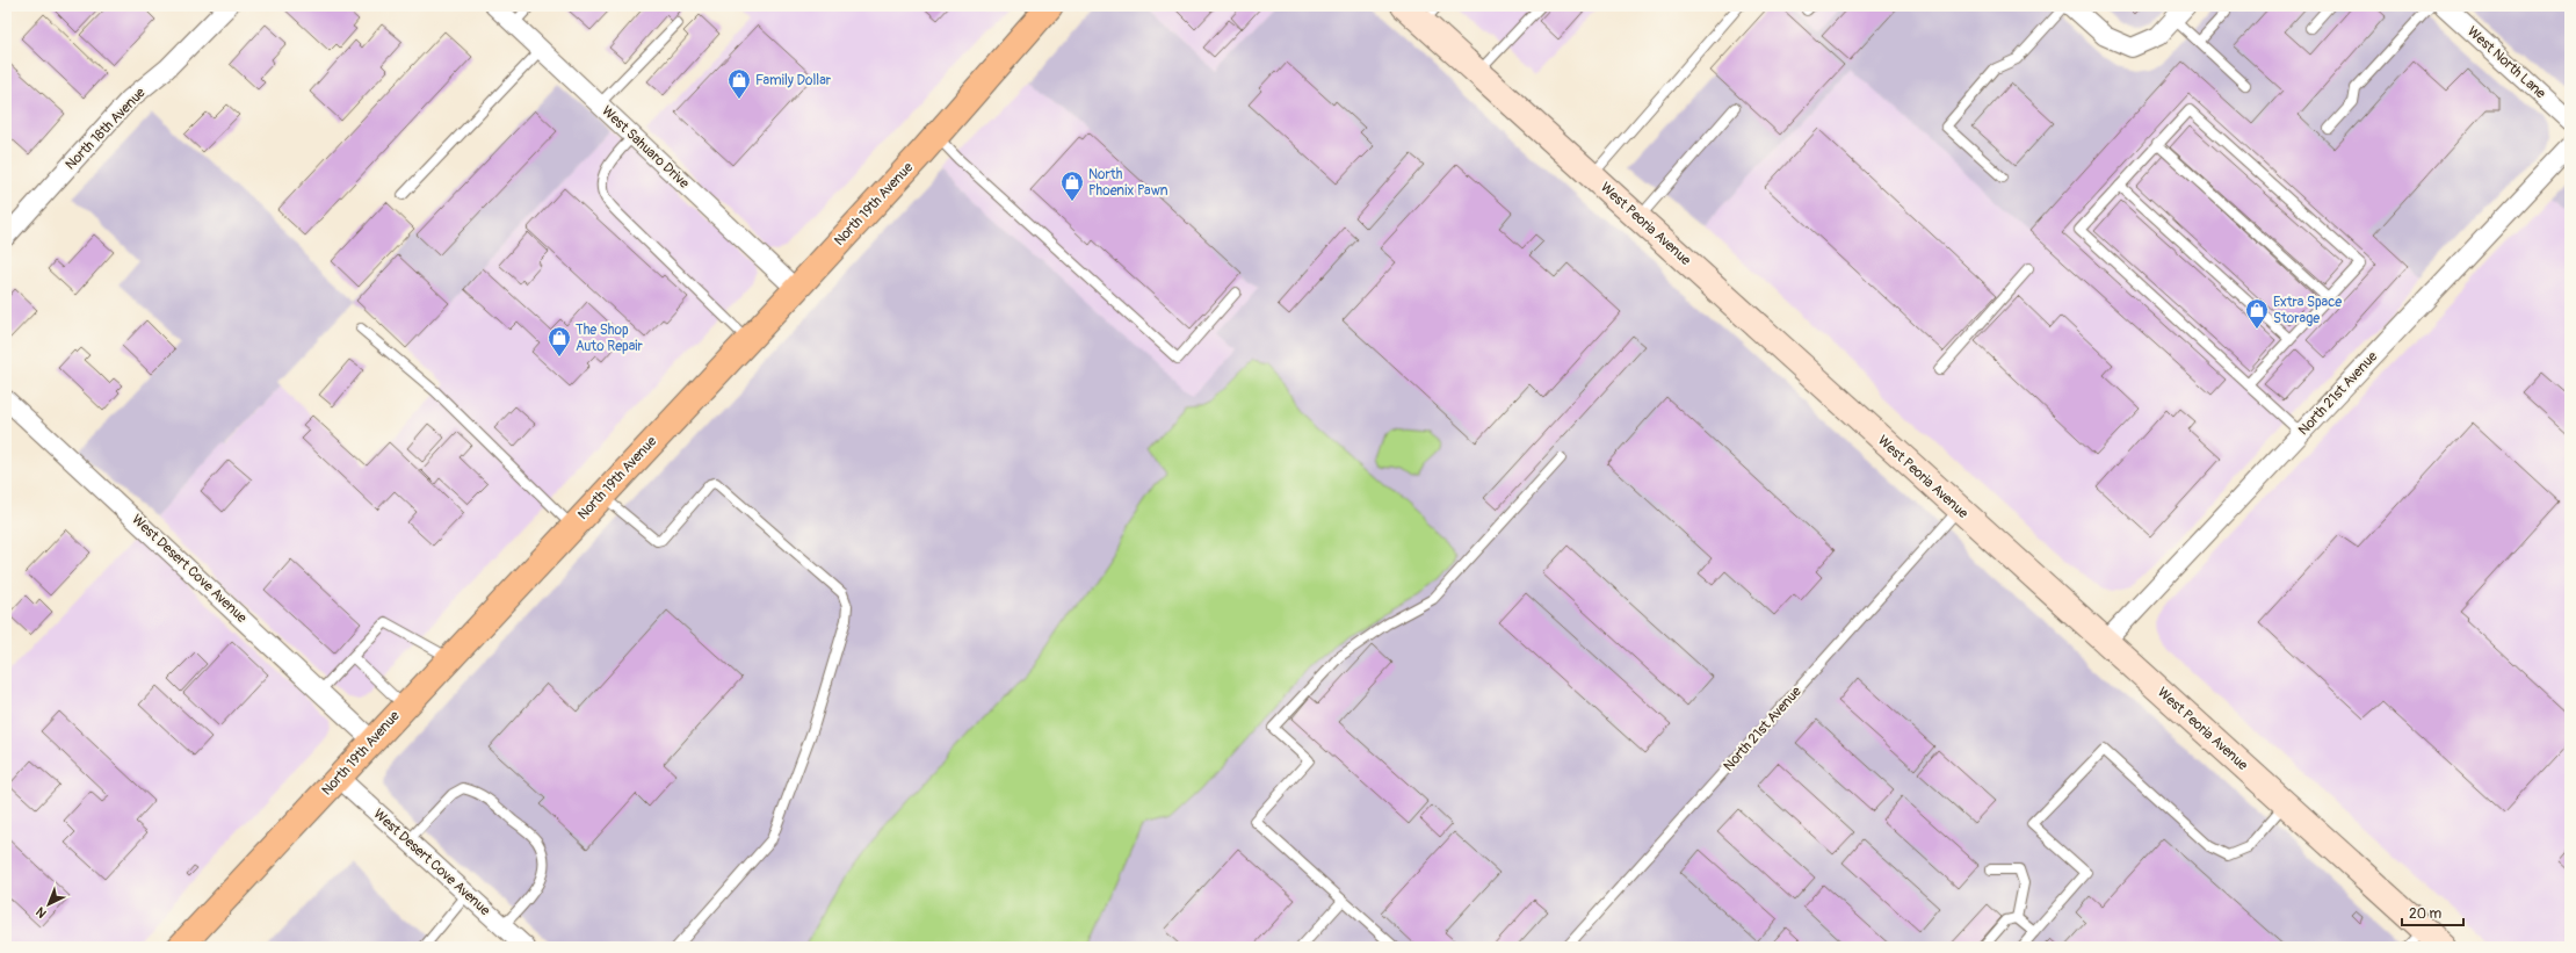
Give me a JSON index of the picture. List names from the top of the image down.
{
  "streets": {
    "main road": ["North 19th Avenue", "West Peoria Avenue"],
    "street": [
      "West North Lane",
      "North 18th Avenue",
      "West Sahuaro Drive",
      "North 21st Avenue",
      "West Desert Cove Avenue"
    ]
  },
  "crossings": [
    ["West Sahuaro Drive", "North 19th Avenue"],
    ["North 19th Avenue", "West Desert Cove Avenue"],
    ["West Peoria Avenue", "North 21st Avenue"]
  ],
  "places": {
    "shop": [
      "Family Dollar",
      "North Phoenix Pawn",
      "Extra Space Storage",
      "The Shop Auto Repair"
    ]
  },
  "scale_bar": "20 m",
  "north": "bottom left"
}
